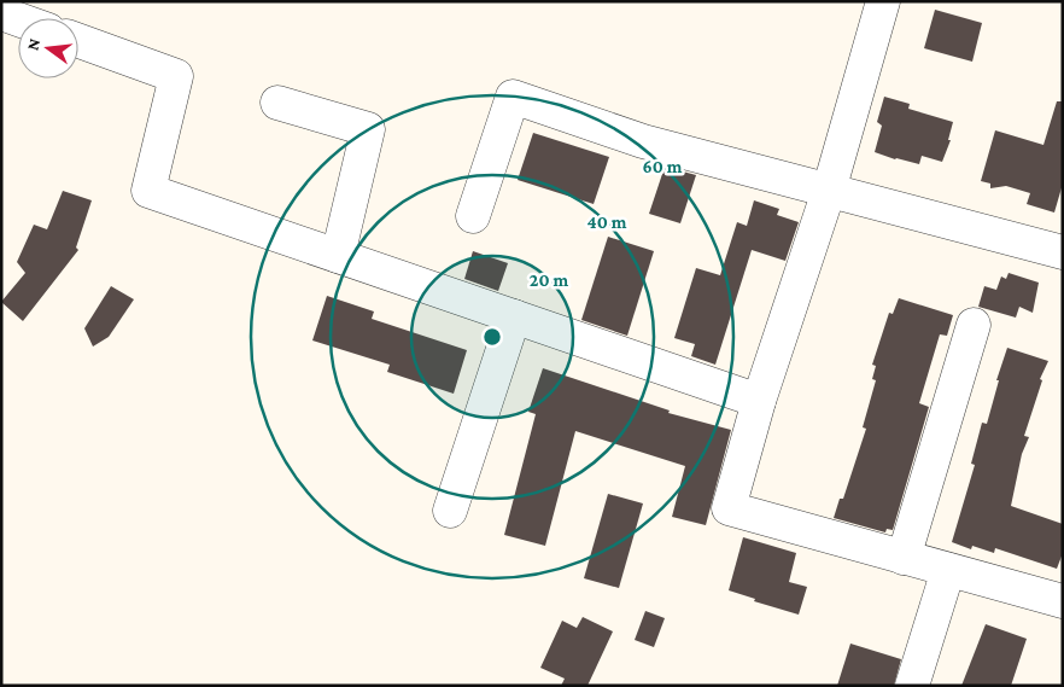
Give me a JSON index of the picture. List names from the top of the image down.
{
  "north": "left",
  "rings": ["60 m", "40 m", "20 m"]
}
